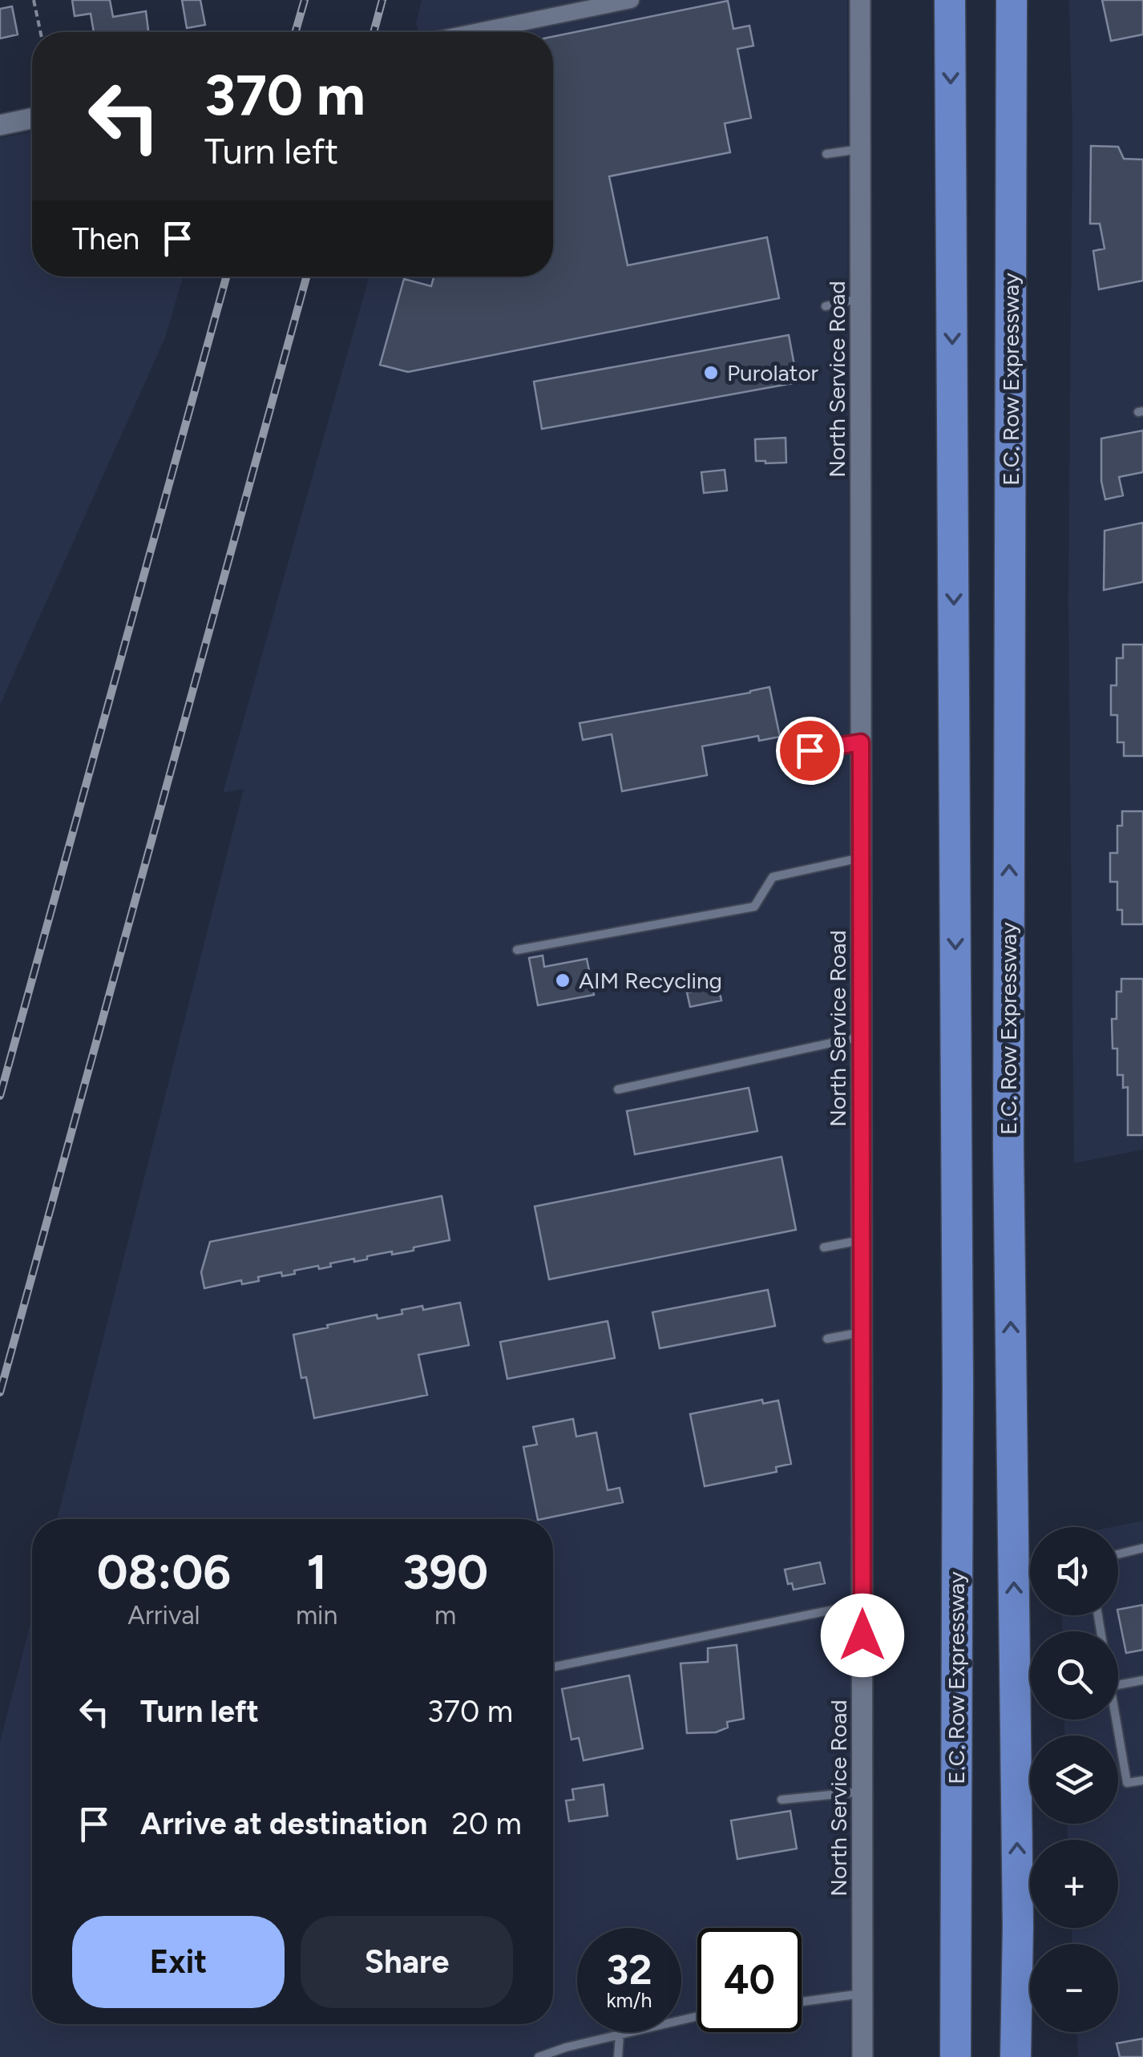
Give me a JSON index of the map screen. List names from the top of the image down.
{
  "streets": {
    "highway": ["E.C. Row Expressway"],
    "street": ["North Service Road"]
  },
  "places": ["Purolator", "AIM Recycling"],
  "page": {
    "turn": ["370 m", "Turn left"],
    "then": "Then",
    "eta": [
      "08:06",
      "Arrival",
      "1",
      "min",
      "390",
      "m"
    ],
    "map_buttons": ["+", "−"],
    "list": [
      {
        "name": "Turn left",
        "value": "370 m"
      },
      {
        "name": "Arrive at destination",
        "value": "20 m"
      }
    ],
    "buttons": ["Exit", "Share"],
    "speed": "32 km/h",
    "limit": "40"
  }
}
